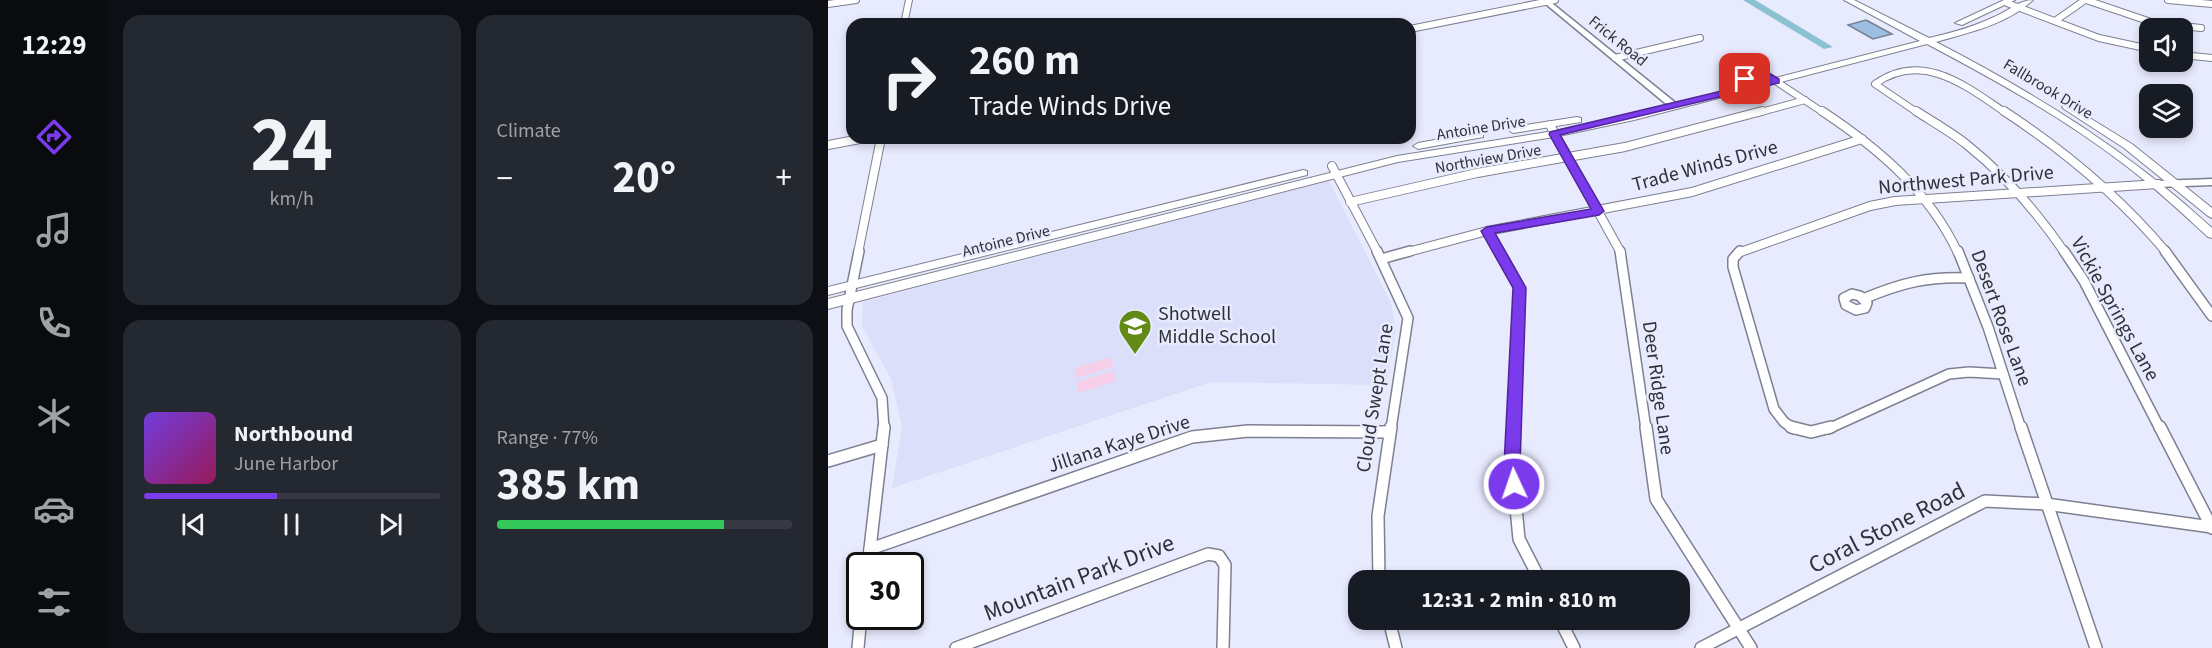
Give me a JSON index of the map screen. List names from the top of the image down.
{
  "streets": {
    "main road": ["Fallbrook Drive", "Antoine Drive"],
    "street": [
      "Frick Road",
      "Northview Drive",
      "Trade Winds Drive",
      "Northwest Park Drive",
      "Vickie Springs Lane",
      "Desert Rose Lane",
      "Deer Ridge Lane",
      "Cloud Swept Lane",
      "Jillana Kaye Drive",
      "Coral Stone Road",
      "Mountain Park Drive"
    ]
  },
  "crossings": [
    ["Frick Road", "Antoine Drive"],
    ["Fallbrook Drive", "Antoine Drive"],
    ["Fallbrook Drive", "Northwest Park Drive"],
    ["Antoine Drive", "Desert Rose Lane"],
    ["Antoine Drive", "Deer Ridge Lane"],
    ["Antoine Drive", "Cloud Swept Lane"],
    ["Northview Drive", "Desert Rose Lane"],
    ["Northview Drive", "Deer Ridge Lane"],
    ["Northview Drive", "Cloud Swept Lane"],
    ["Trade Winds Drive", "Desert Rose Lane"],
    ["Trade Winds Drive", "Deer Ridge Lane"],
    ["Trade Winds Drive", "Cloud Swept Lane"],
    ["Northwest Park Drive", "Vickie Springs Lane"],
    ["Northwest Park Drive", "Desert Rose Lane"],
    ["Vickie Springs Lane", "Coral Stone Road"],
    ["Desert Rose Lane", "Coral Stone Road"],
    ["Deer Ridge Lane", "Coral Stone Road"],
    ["Cloud Swept Lane", "Jillana Kaye Drive"]
  ],
  "places": {
    "school or university": ["Shotwell Middle School"]
  },
  "page": {
    "tabs": "12:29",
    "tile": [
      ["24", "km/h"],
      "Climate",
      ["Range · 77%", "385 km"]
    ],
    "turn": ["260 m", "Trade Winds Drive"],
    "heat": ["−", "20°", "+"],
    "song": ["Northbound", "June Harbor"],
    "limit": "30",
    "trip": "12:31 · 2 min · 810 m"
  }
}
